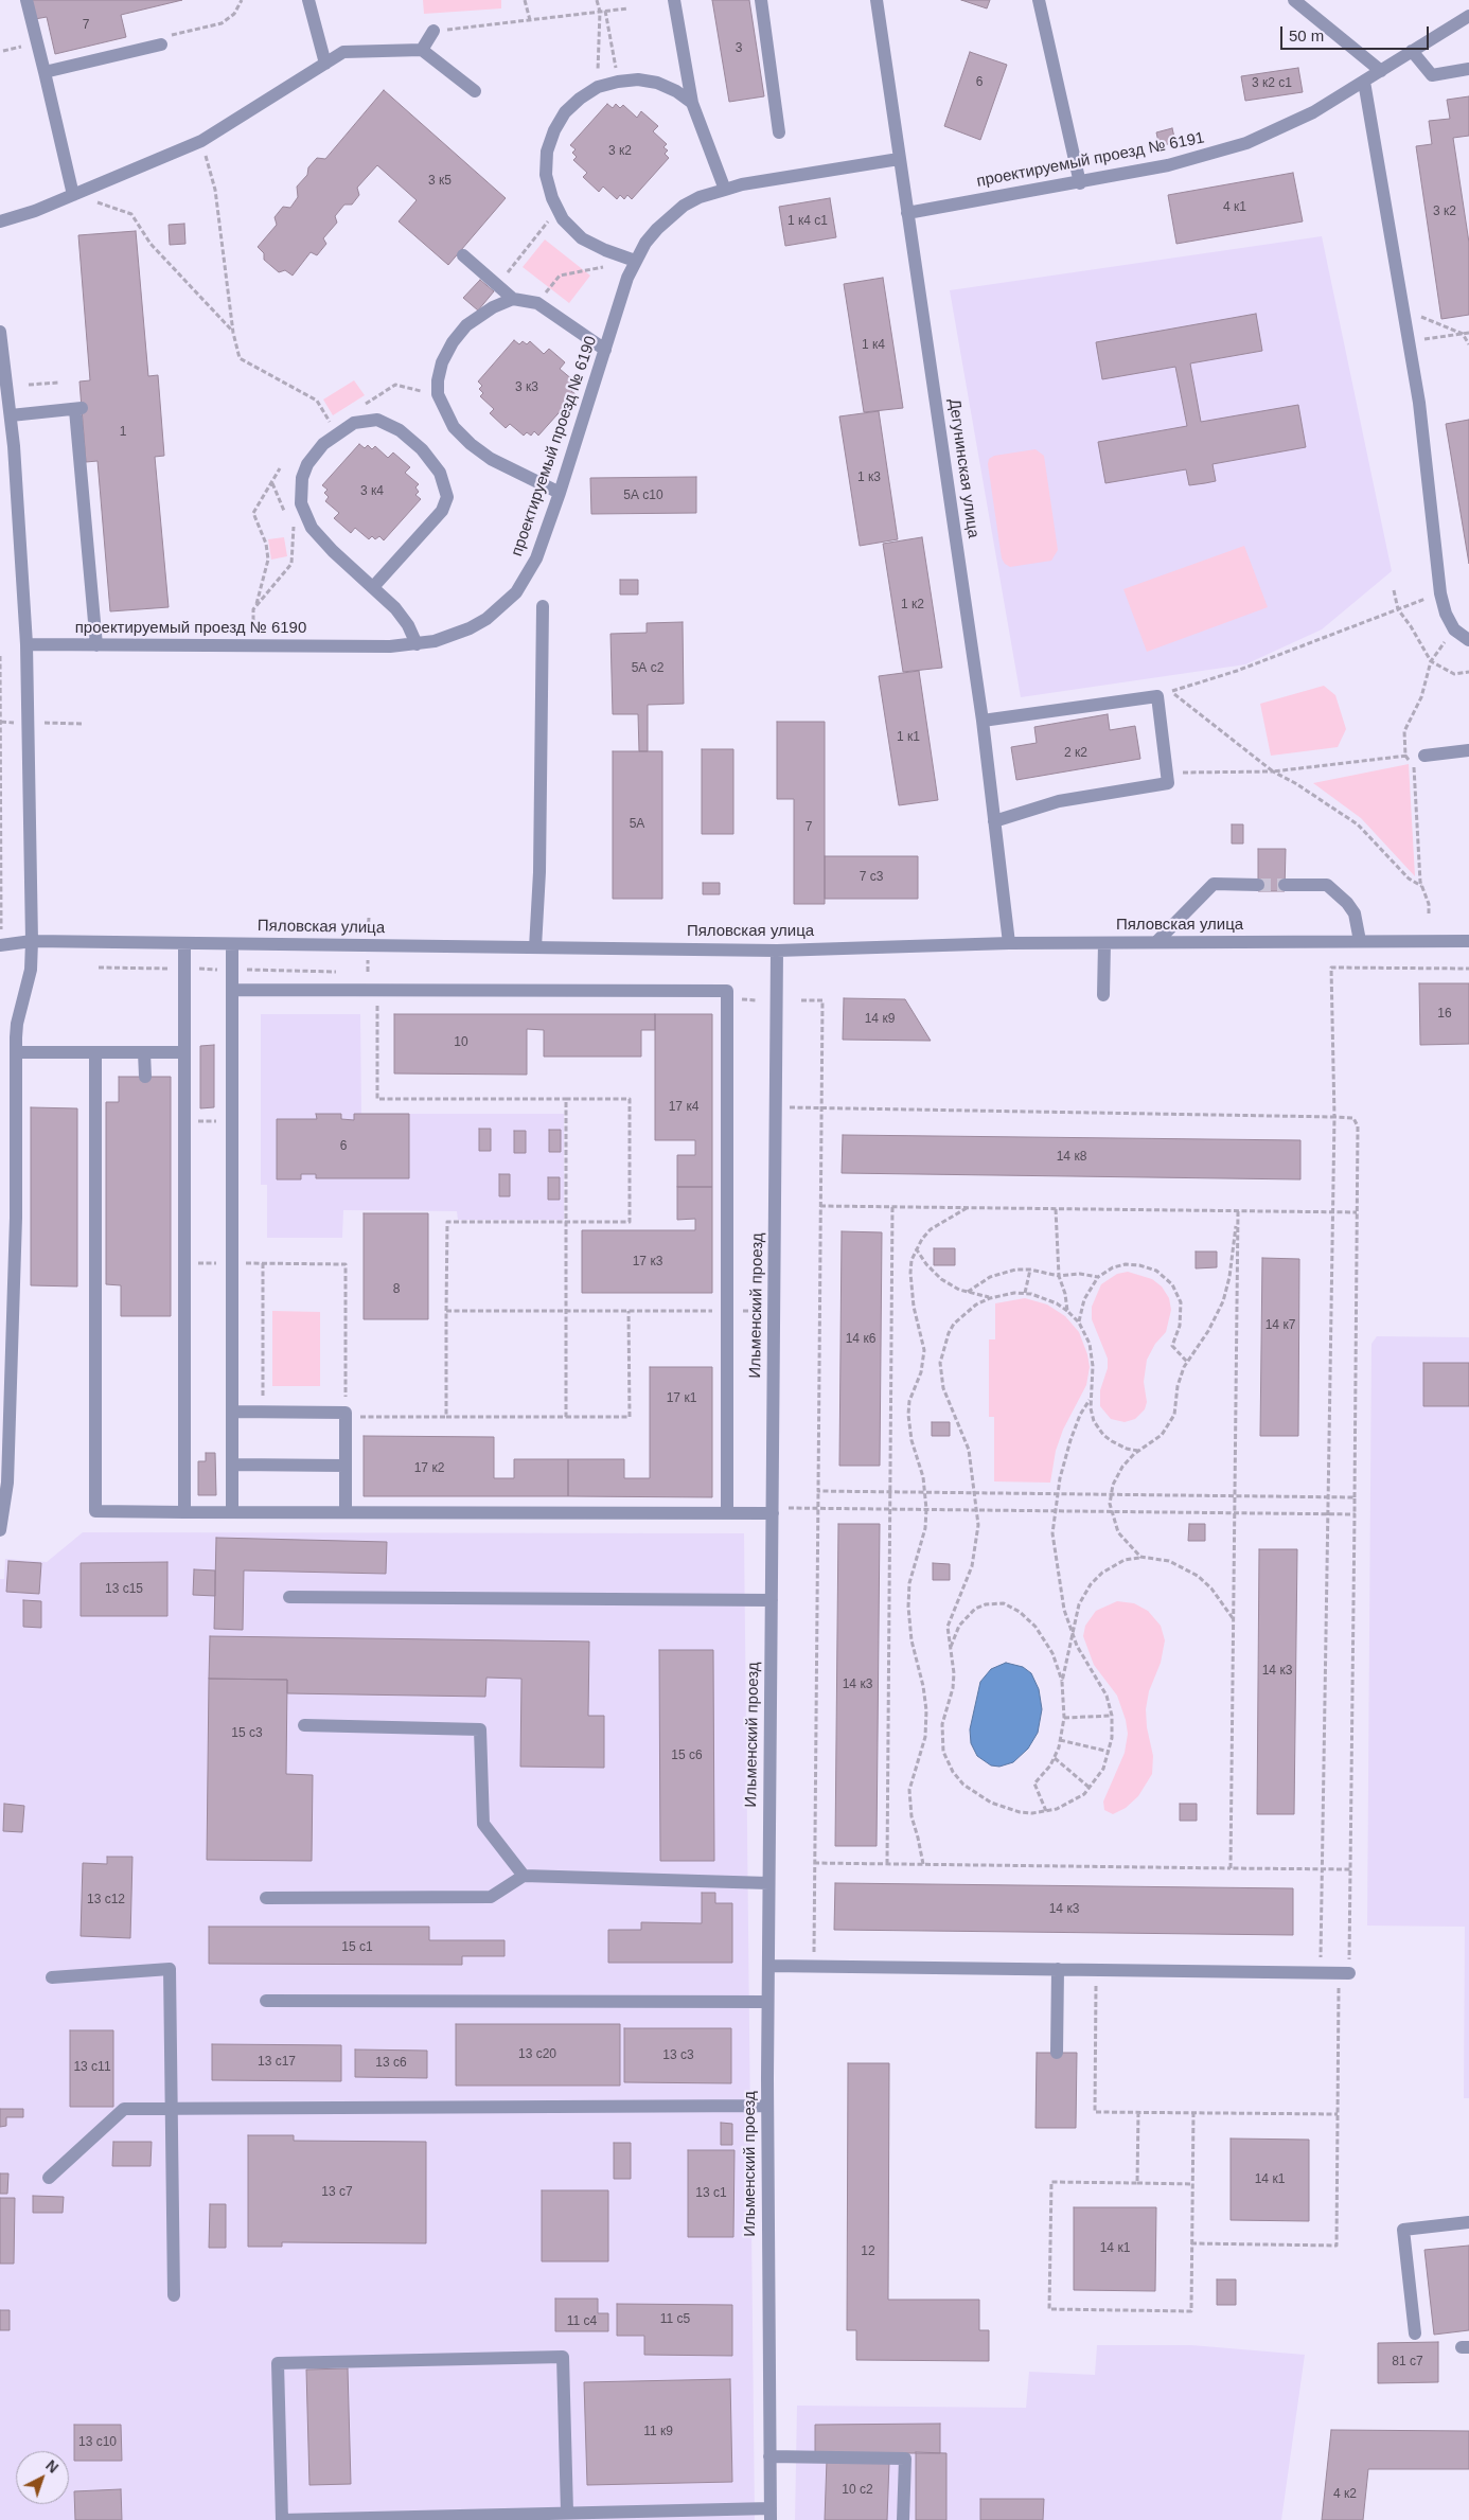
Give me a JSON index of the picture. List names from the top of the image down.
{
  "streets": {
    "street": [
      "проектируемый проезд № 6191",
      "проектируемый проезд № 6190",
      "Дегунинская улица",
      "Пяловская улица",
      "Ильменский проезд"
    ]
  },
  "crossings": [
    ["проектируемый проезд № 6191", "Дегунинская улица"],
    ["проектируемый проезд № 6190", "Дегунинская улица"],
    ["Дегунинская улица", "Пяловская улица"],
    ["Пяловская улица", "Ильменский проезд"]
  ],
  "house_numbers": [
    "7",
    "3",
    "6",
    "3 к2 с1",
    "3 к2",
    "3 к5",
    "4 к1",
    "3 к2",
    "1 к4 с1",
    "1 к4",
    "3 к3",
    "1",
    "1 к3",
    "3 к4",
    "5А с10",
    "1 к2",
    "5А с2",
    "1 к1",
    "2 к2",
    "5А",
    "7",
    "7 с3",
    "16",
    "14 к9",
    "10",
    "17 к4",
    "6",
    "14 к8",
    "17 к3",
    "8",
    "14 к7",
    "14 к6",
    "17 к1",
    "17 к2",
    "13 с15",
    "14 к3",
    "14 к3",
    "15 с3",
    "15 с6",
    "13 с12",
    "14 к3",
    "15 с1",
    "13 с20",
    "13 с3",
    "13 с17",
    "13 с6",
    "13 с11",
    "14 к1",
    "13 с7",
    "13 с1",
    "14 к1",
    "12",
    "11 с5",
    "11 с4",
    "81 с7",
    "11 к9",
    "13 с10",
    "10 с2",
    "4 к2"
  ],
  "scale_bar": "50 m",
  "north": "top right"
}
